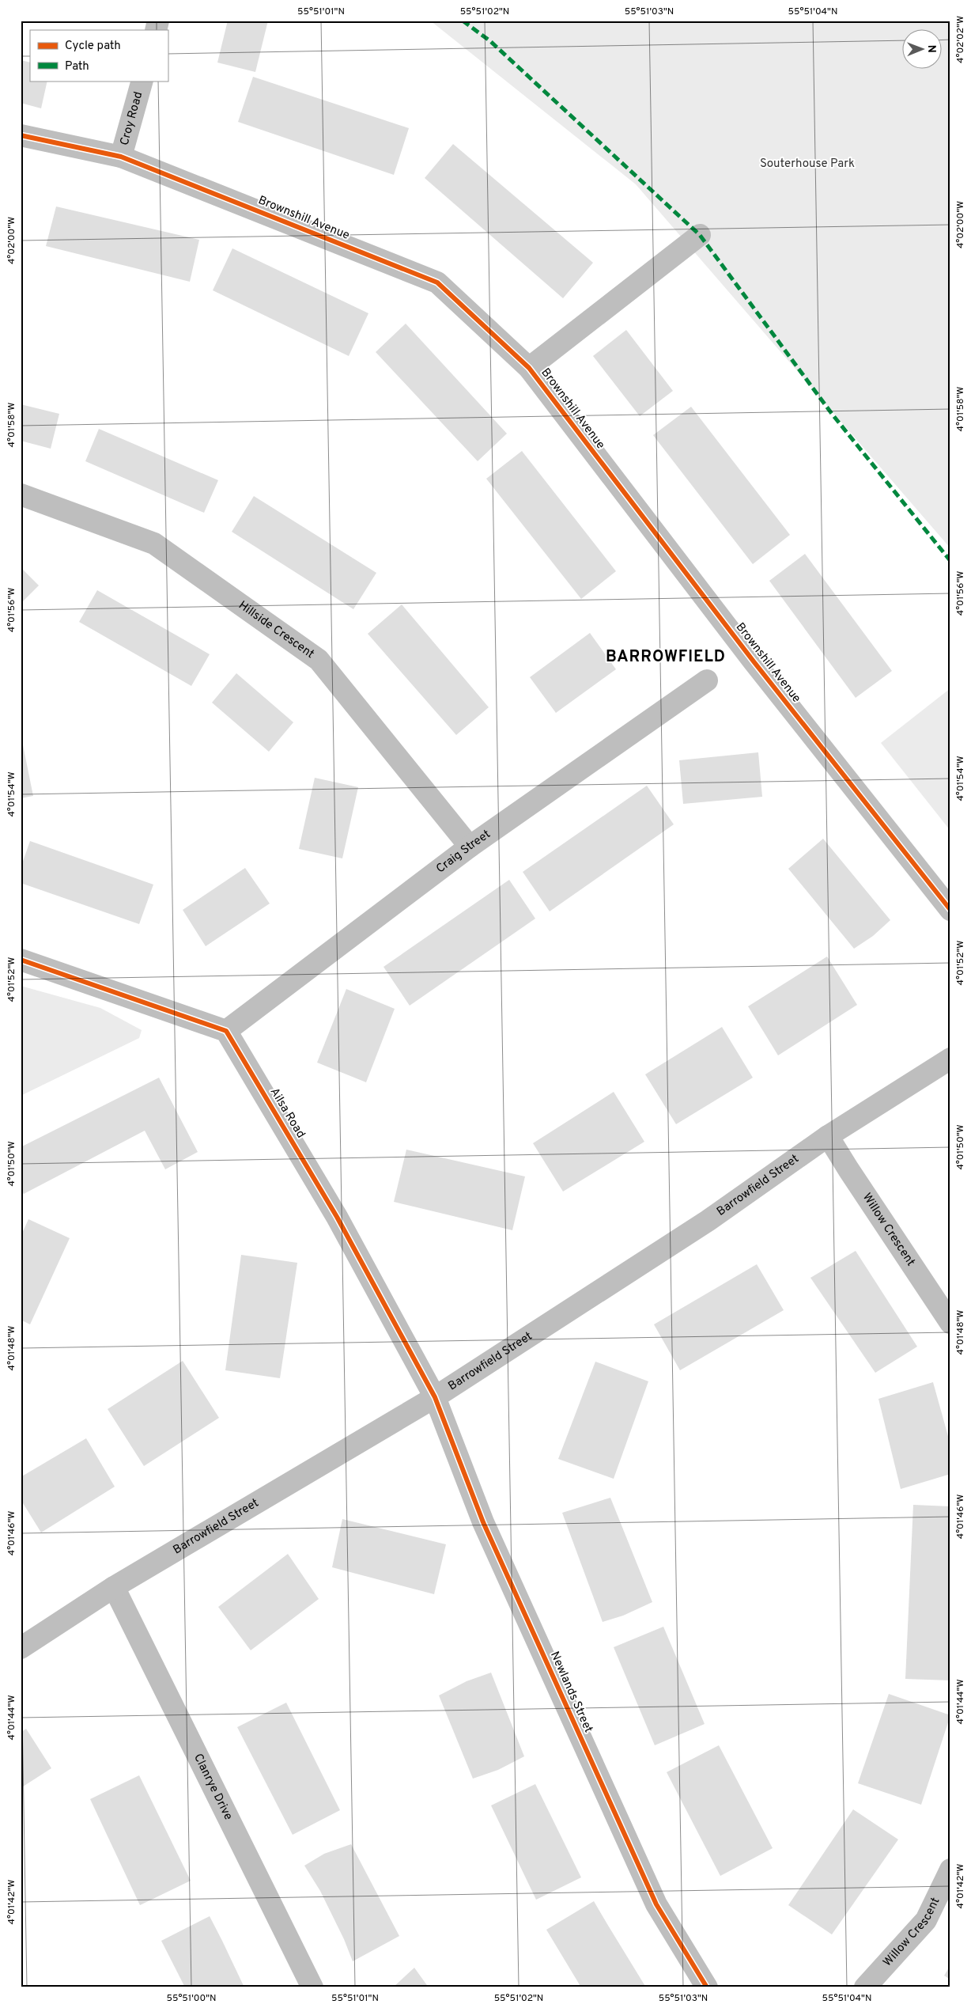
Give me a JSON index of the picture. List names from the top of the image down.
{
  "streets": {
    "street": [
      "Croy Road",
      "Brownshill Avenue",
      "Hillside Crescent",
      "Craig Street",
      "Ailsa Road",
      "Barrowfield Street",
      "Willow Crescent",
      "Newlands Street",
      "Clanrye Drive"
    ]
  },
  "crossings": [
    ["Croy Road", "Brownshill Avenue"],
    ["Hillside Crescent", "Craig Street"],
    ["Craig Street", "Ailsa Road"],
    ["Ailsa Road", "Barrowfield Street"],
    ["Ailsa Road", "Newlands Street"],
    ["Barrowfield Street", "Willow Crescent"],
    ["Barrowfield Street", "Newlands Street"],
    ["Barrowfield Street", "Clanrye Drive"]
  ],
  "districts": ["BARROWFIELD"],
  "parks": ["Souterhouse Park"],
  "legend": ["Cycle path", "Path"],
  "north": "right",
  "coordinates": [
    "55°51'01\"N",
    "55°51'02\"N",
    "55°51'03\"N",
    "55°51'04\"N",
    "4°02'02\"W",
    "4°02'00\"W",
    "4°01'58\"W",
    "4°01'56\"W",
    "4°01'54\"W",
    "4°01'52\"W",
    "4°01'50\"W",
    "4°01'48\"W",
    "4°01'46\"W",
    "4°01'44\"W",
    "4°01'42\"W",
    "55°51'00\"N"
  ]
}
